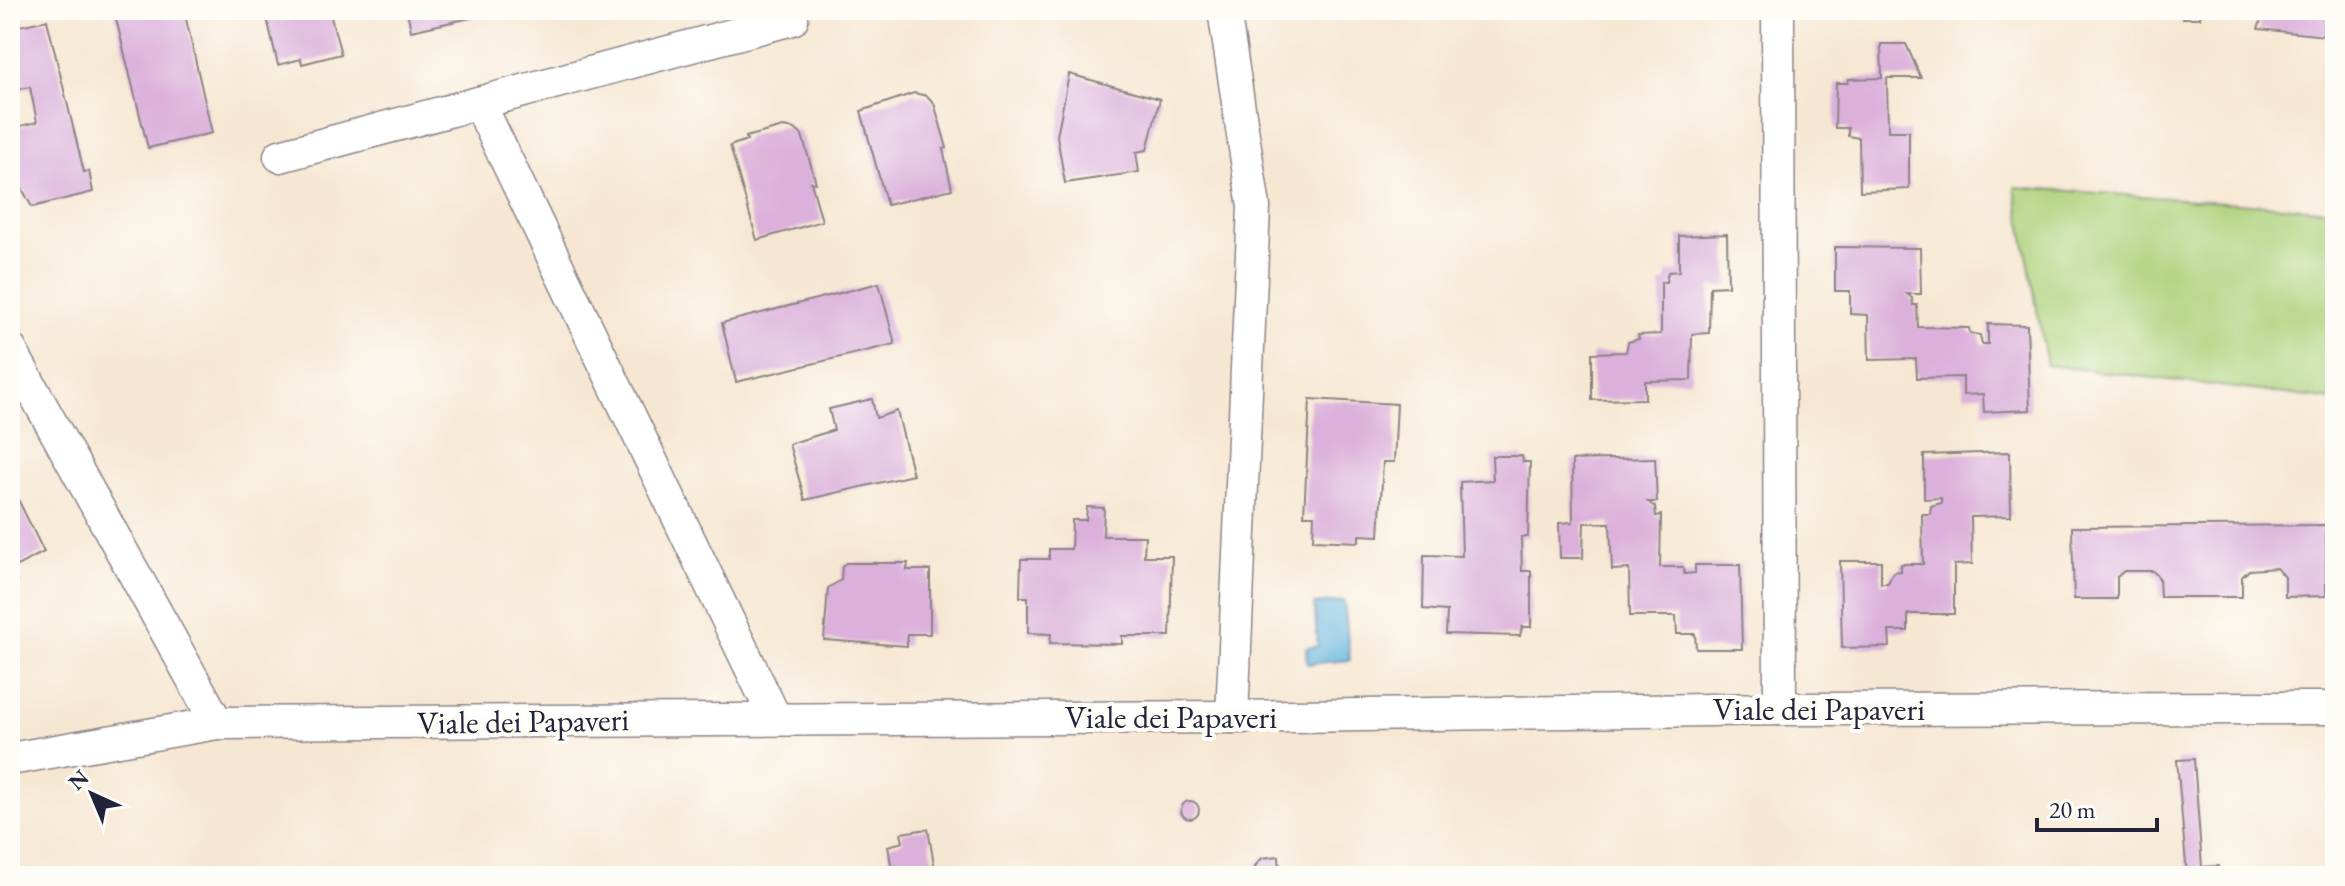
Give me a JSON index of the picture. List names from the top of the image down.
{
  "streets": {
    "street": ["Viale dei Papaveri"]
  },
  "scale_bar": "20 m",
  "north": "top left"
}
